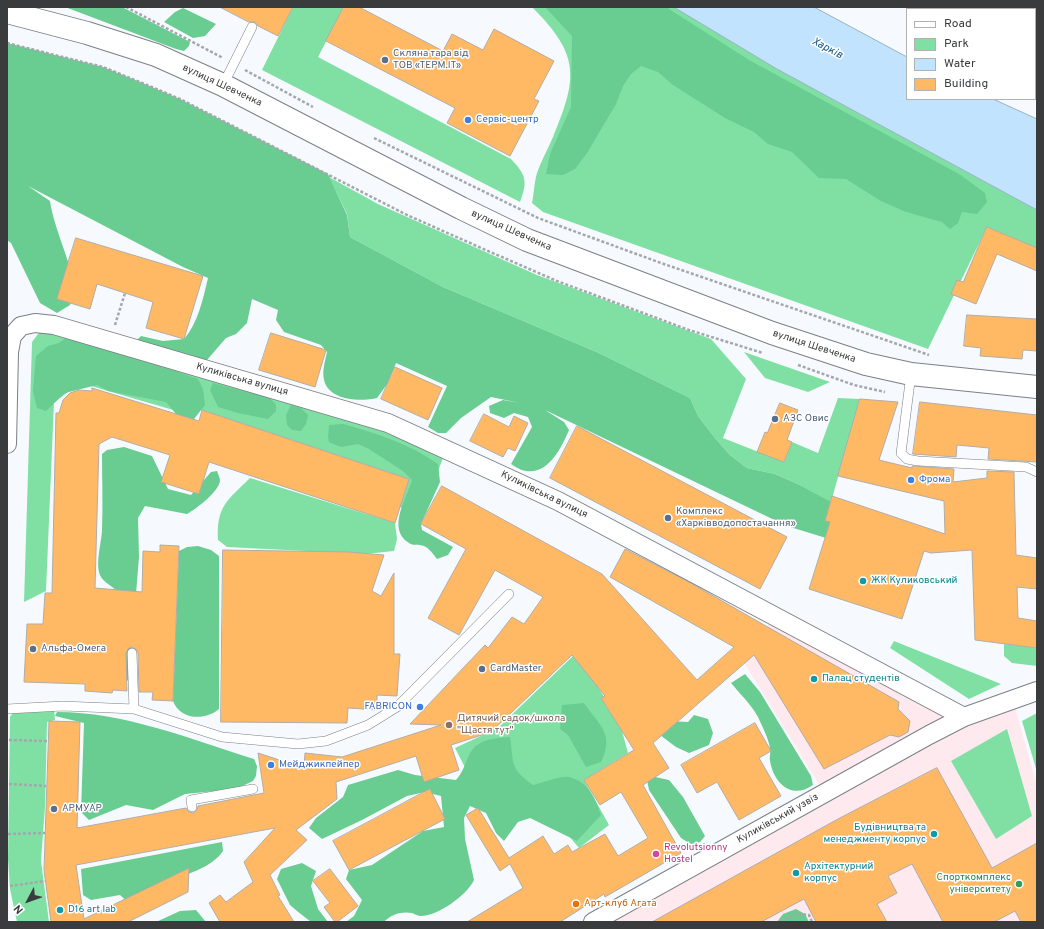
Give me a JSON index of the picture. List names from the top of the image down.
{
  "streets": {
    "main road": ["вулиця Шевченка"],
    "street": ["Куликівська вулиця", "Куликівський узвіз"]
  },
  "crossings": [
    ["Куликівська вулиця", "Куликівський узвіз"]
  ],
  "water": ["Харків"],
  "places": [
    "Скляна тара від ТОВ «ТЕРМ.ІТ»",
    "Сервіс-центр",
    "АЗС Овис",
    "Фрома",
    "Комплекс «Харківводопостачання»",
    "ЖК Куликовський",
    "Альфа-Омега",
    "CardMaster",
    "Палац студентів",
    "FABRICON",
    "Дитячий садок/школа \"Щастя тут\"",
    "Мейджикпейпер",
    "АРМУАР",
    "Будівництва та менеджменту корпус",
    "Revolutsionny Hostel",
    "Архітектурний корпус",
    "Спорткомплекс університету",
    "Арт-клуб Агата",
    "D16 art lab"
  ],
  "legend": [
    "Road",
    "Park",
    "Water",
    "Building"
  ],
  "north": "bottom left"
}
